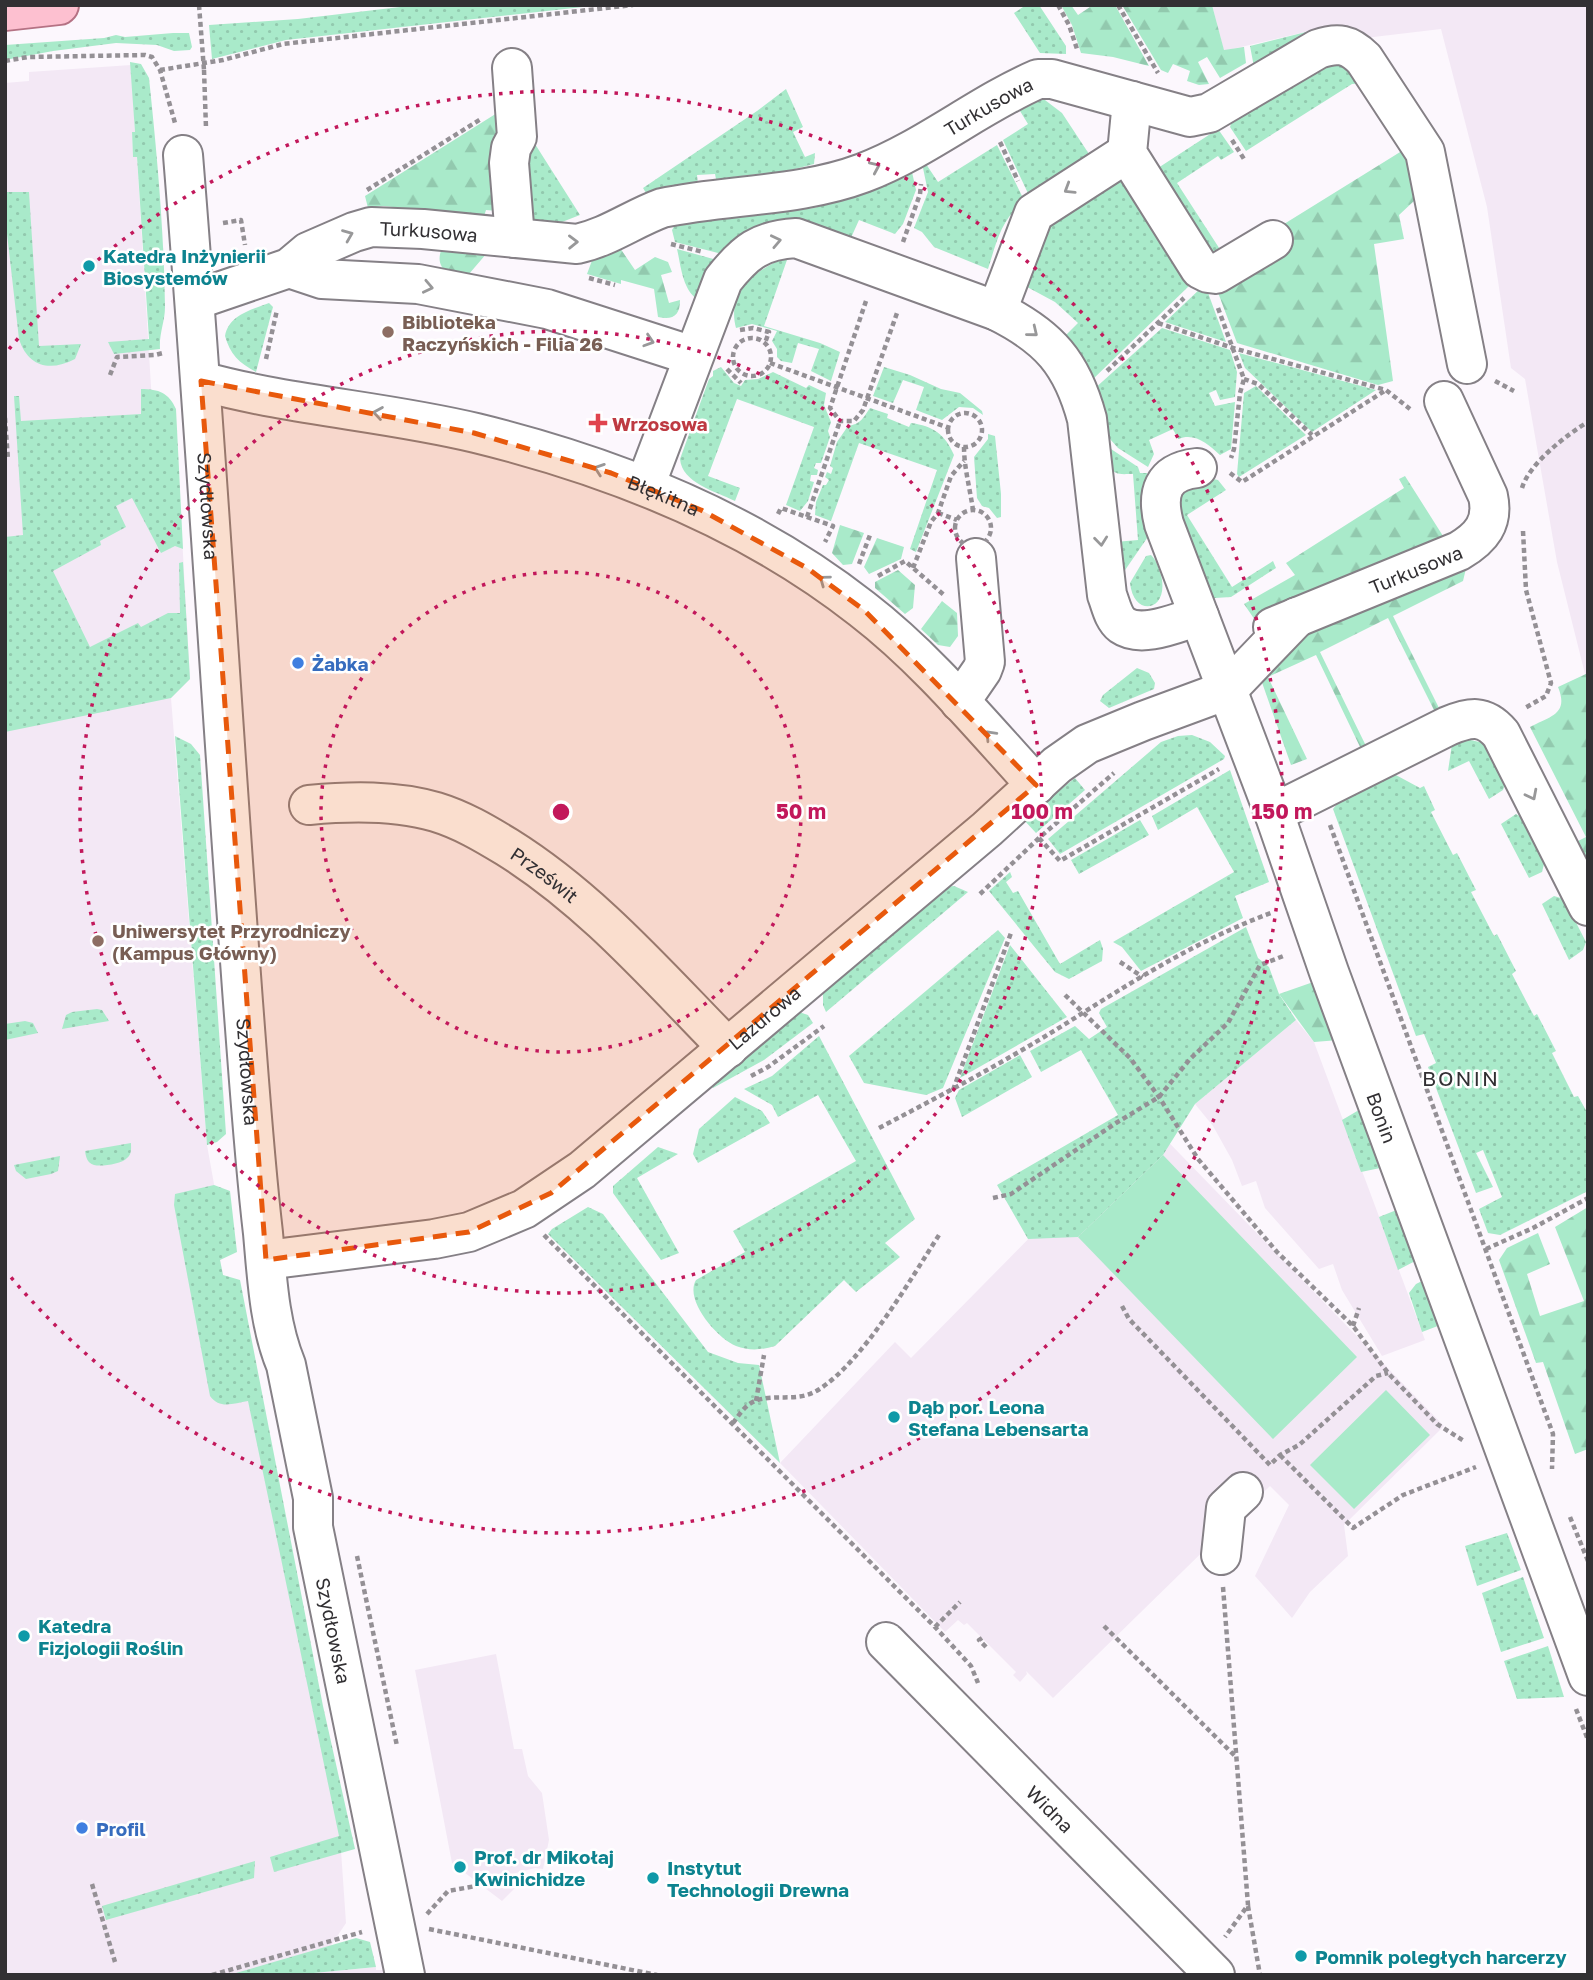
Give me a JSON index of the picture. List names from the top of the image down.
{
  "streets": {
    "street": [
      "Turkusowa",
      "Błękitna",
      "Szydłowska",
      "Prześwit",
      "Lazurowa",
      "Bonin",
      "Widna"
    ]
  },
  "crossings": [
    ["Turkusowa", "Szydłowska"],
    ["Turkusowa", "Bonin"],
    ["Błękitna", "Szydłowska"],
    ["Błękitna", "Lazurowa"],
    ["Szydłowska", "Lazurowa"],
    ["Prześwit", "Lazurowa"],
    ["Lazurowa", "Bonin"]
  ],
  "districts": ["BONIN"],
  "places": {
    "other": [
      "Katedra Inżynierii Biosystemów",
      "Biblioteka Raczyńskich - Filia 26",
      "Żabka",
      "Uniwersytet Przyrodniczy (Kampus Główny)",
      "Dąb por. Leona Stefana Lebensarta",
      "Katedra Fizjologii Roślin",
      "Profil",
      "Prof. dr Mikołaj Kwinichidze",
      "Instytut Technologii Drewna",
      "Pomnik poległych harcerzy"
    ],
    "health": ["Wrzosowa"]
  },
  "rings": ["50 m", "100 m", "150 m"]
}
